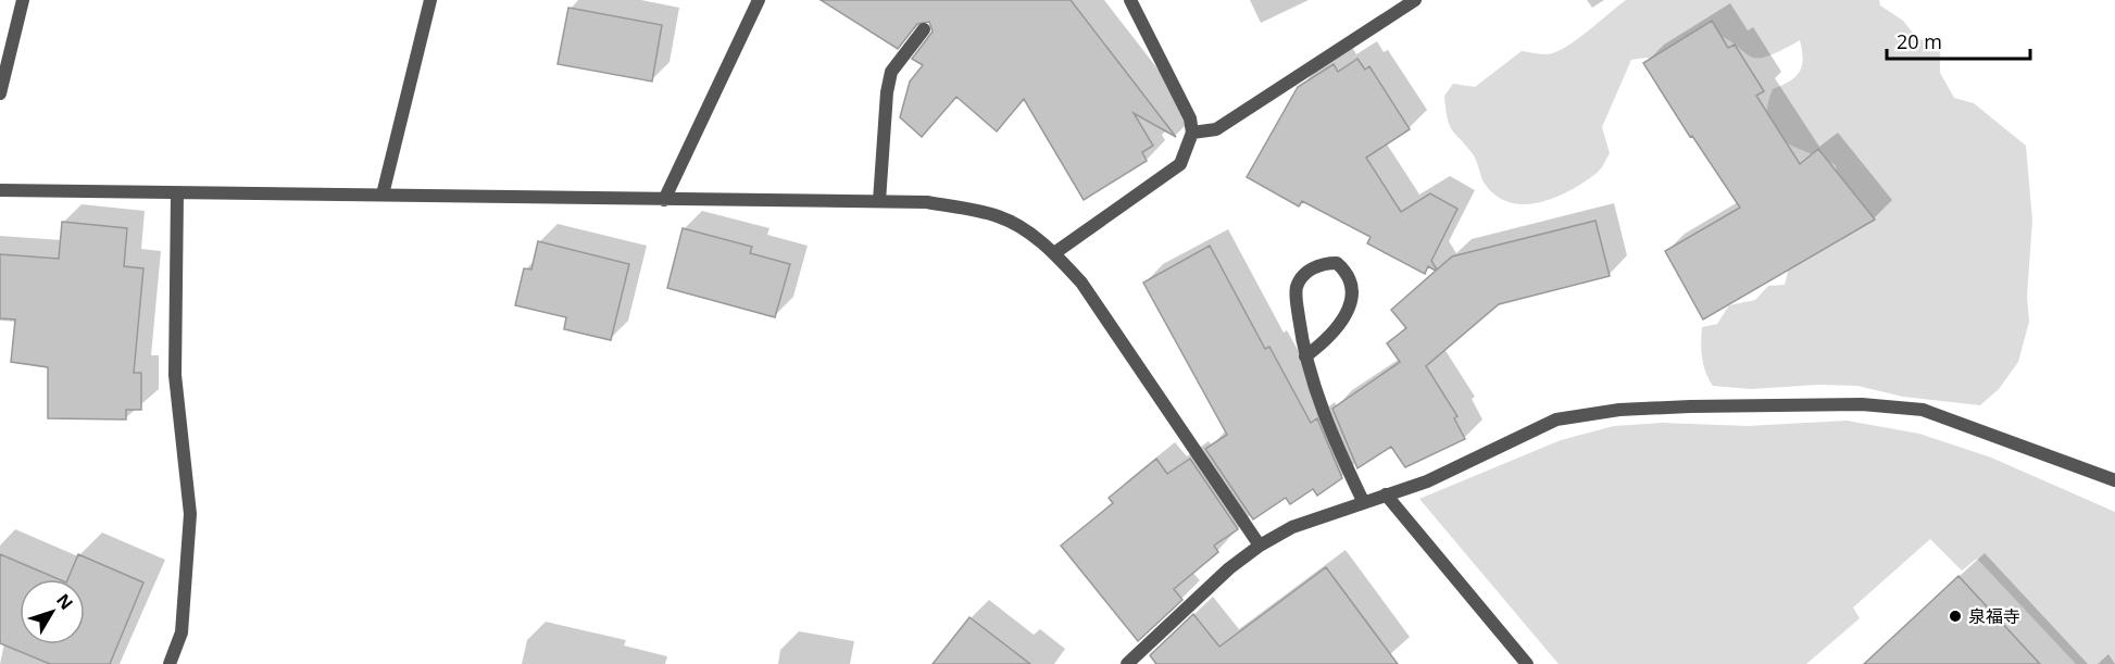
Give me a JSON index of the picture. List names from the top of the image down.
{
  "places": ["泉福寺"],
  "scale_bar": "20 m",
  "north": "top right"
}
